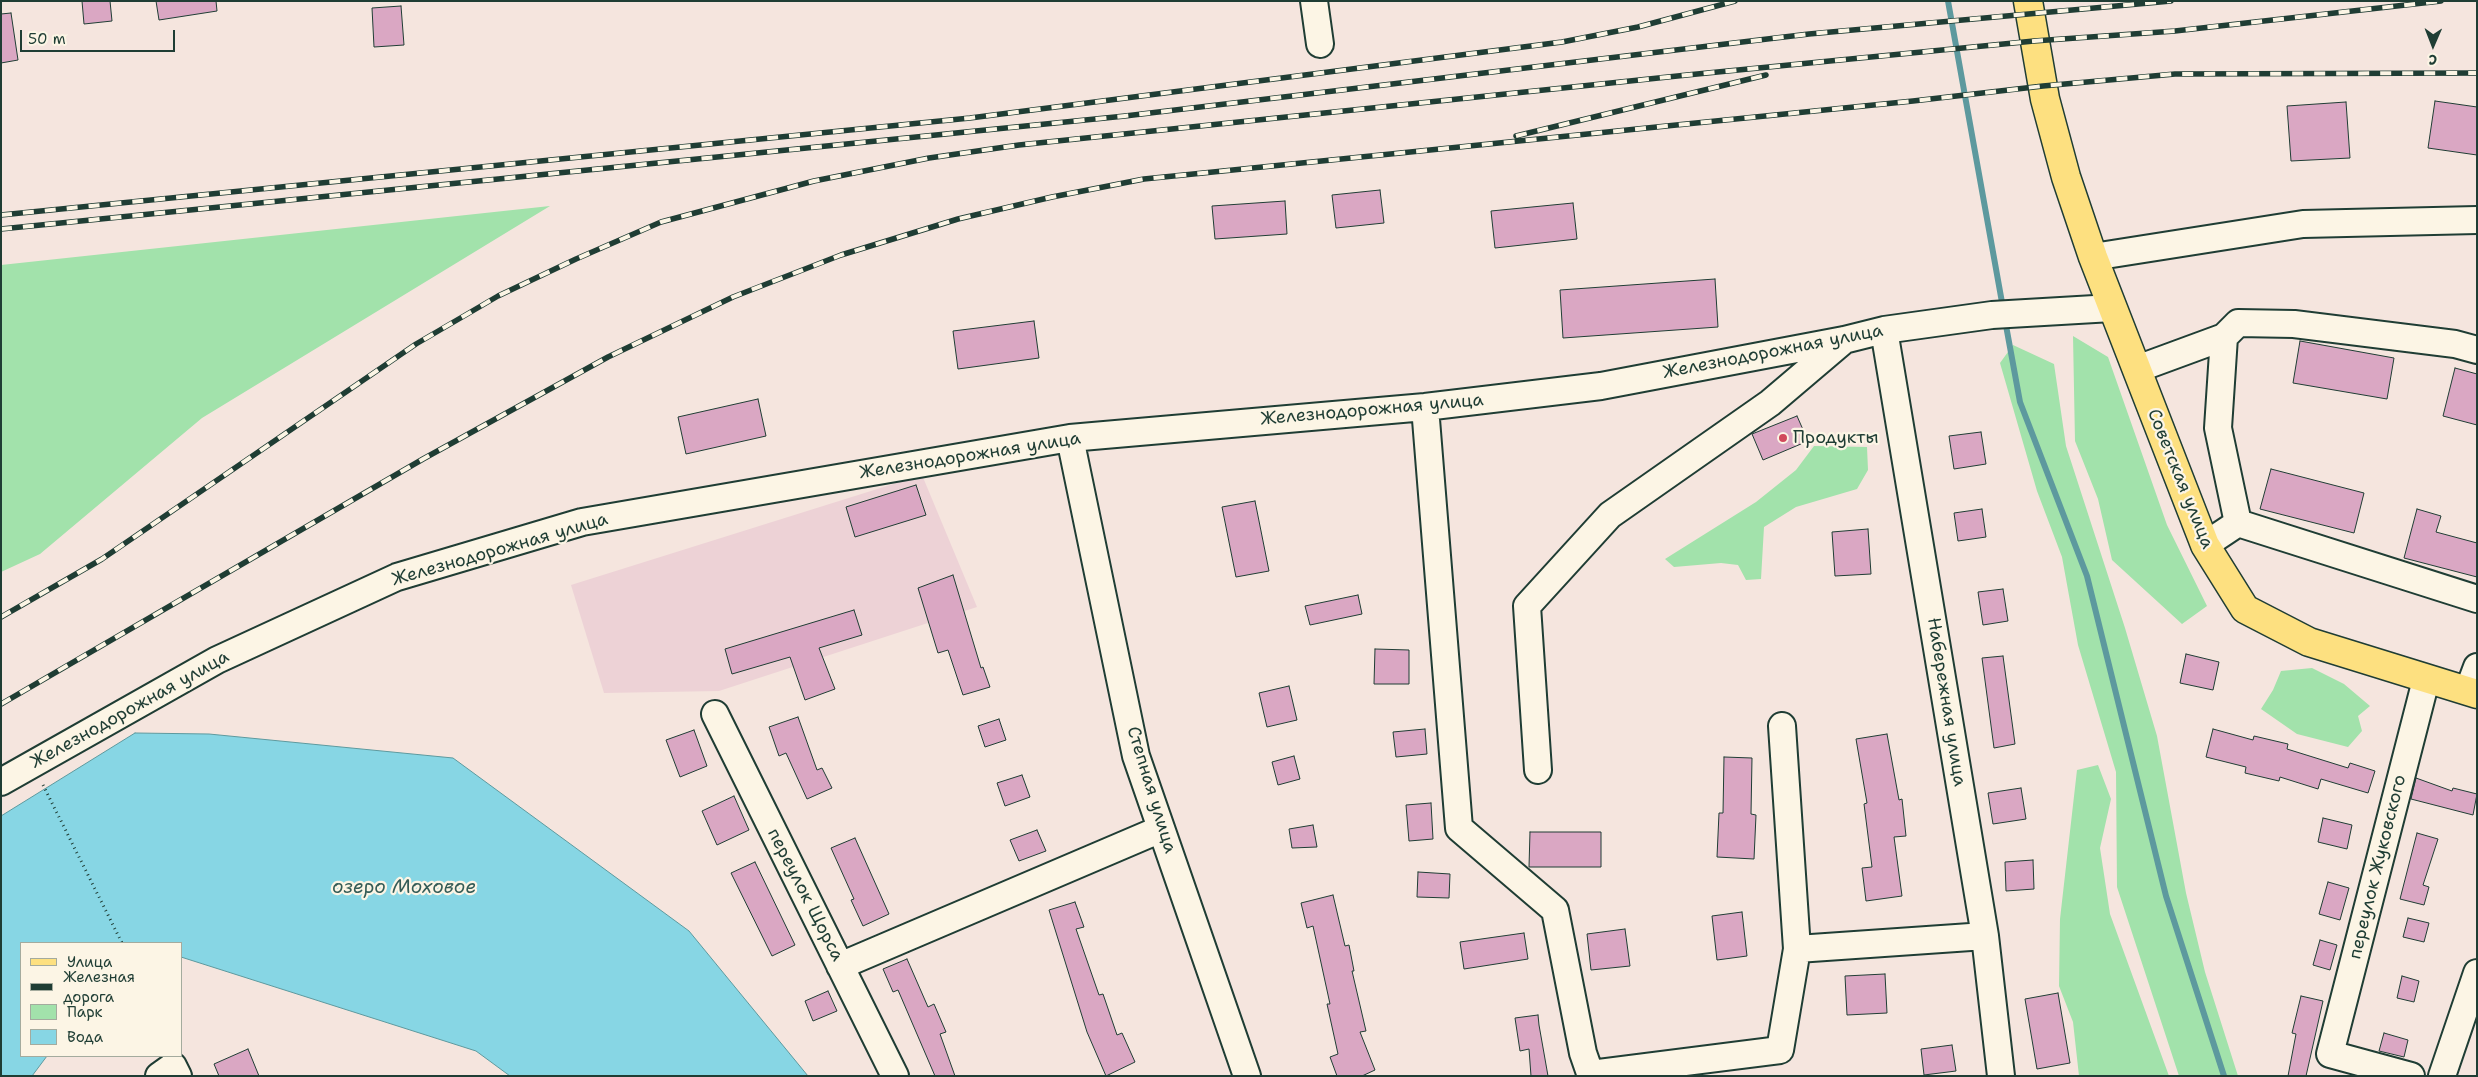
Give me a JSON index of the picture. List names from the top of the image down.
{
  "streets": {
    "main road": ["Советская улица"],
    "street": [
      "Железнодорожная улица",
      "Набережная улица",
      "Степная улица",
      "переулок Жуковского",
      "переулок Щорса"
    ]
  },
  "crossings": [
    ["Железнодорожная улица", "Советская улица"],
    ["Железнодорожная улица", "Набережная улица"],
    ["Железнодорожная улица", "Степная улица"],
    ["Советская улица", "переулок Жуковского"]
  ],
  "water": ["озеро Моховое"],
  "places": ["Продукты"],
  "legend": [
    "Улица",
    "Железная дорога",
    "Парк",
    "Вода"
  ],
  "scale_bar": "50 m",
  "north": "bottom"
}
